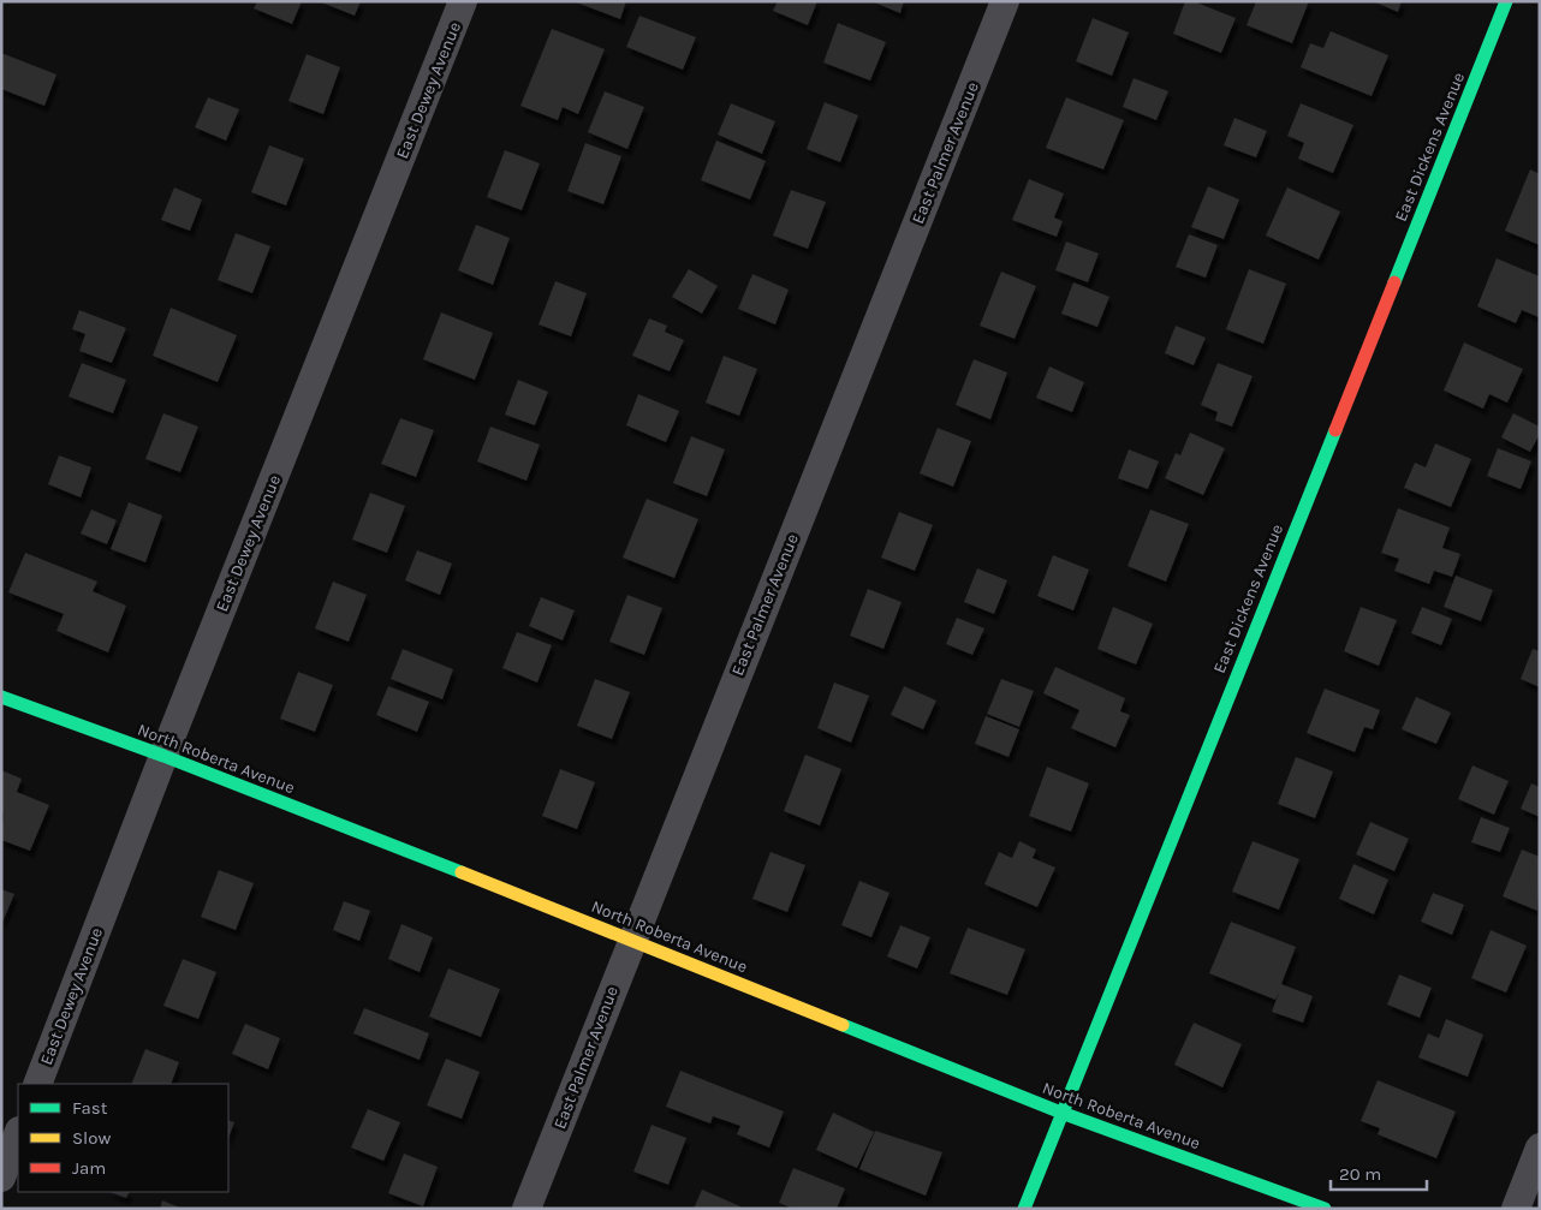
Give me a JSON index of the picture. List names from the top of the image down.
{
  "streets": {
    "street": [
      "East Dewey Avenue",
      "East Dickens Avenue",
      "East Palmer Avenue",
      "North Roberta Avenue"
    ]
  },
  "crossings": [
    ["East Dewey Avenue", "North Roberta Avenue"],
    ["East Dickens Avenue", "North Roberta Avenue"],
    ["East Palmer Avenue", "North Roberta Avenue"]
  ],
  "legend": ["Fast", "Slow", "Jam"],
  "scale_bar": "20 m"
}
